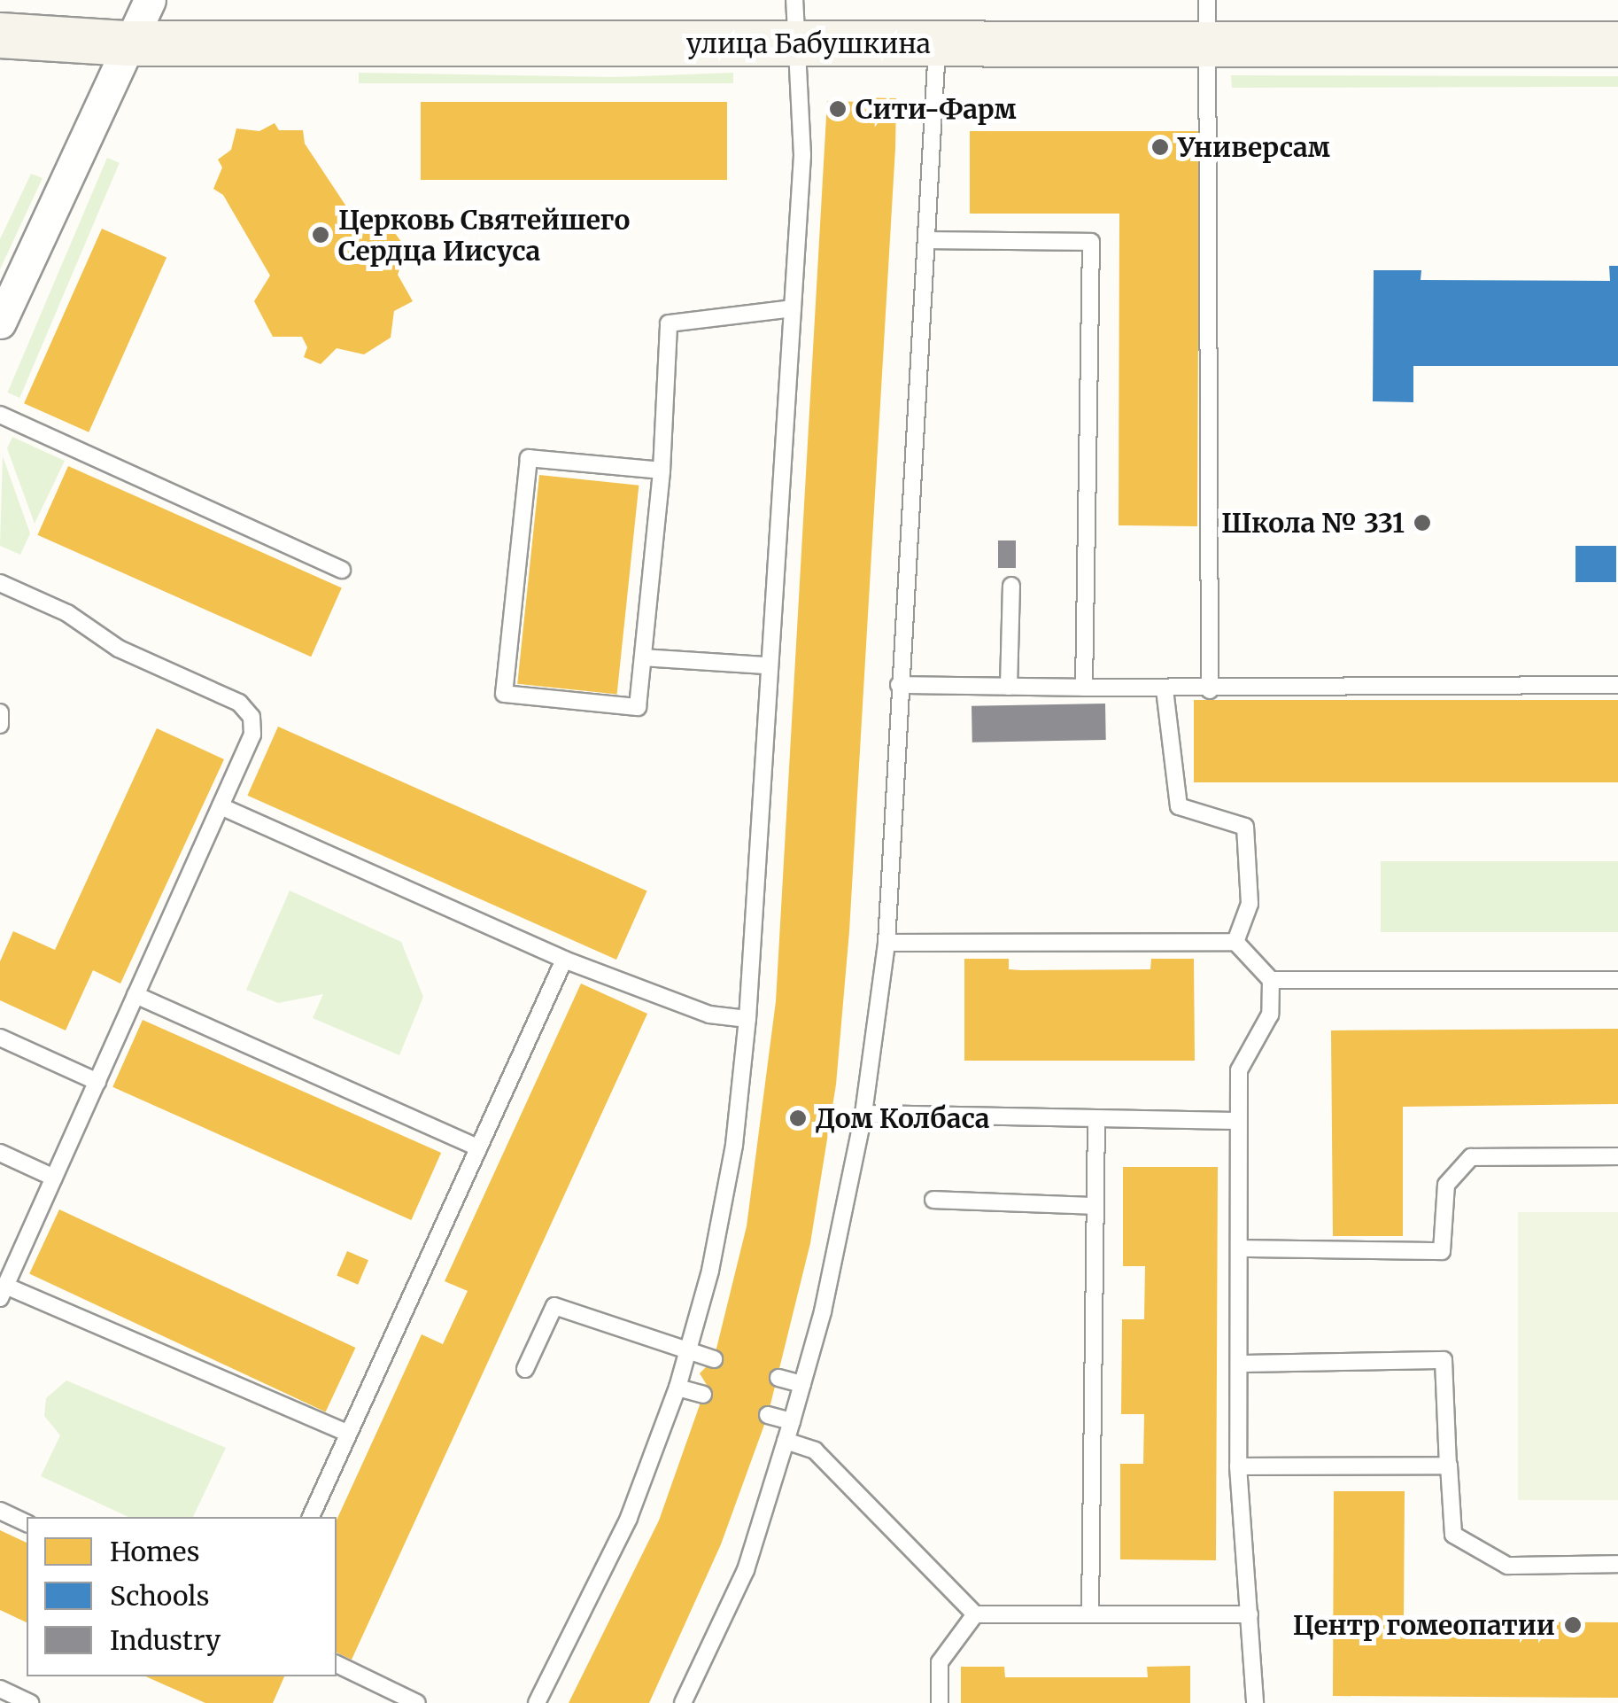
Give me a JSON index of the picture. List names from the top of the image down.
{
  "streets": {
    "street": ["улица Бабушкина"]
  },
  "places": [
    "Сити-Фарм",
    "Универсам",
    "Церковь Святейшего Сердца Иисуса",
    "Школа № 331",
    "Дом Колбаса",
    "Центр гомеопатии"
  ],
  "legend": ["Homes", "Schools", "Industry"]
}
